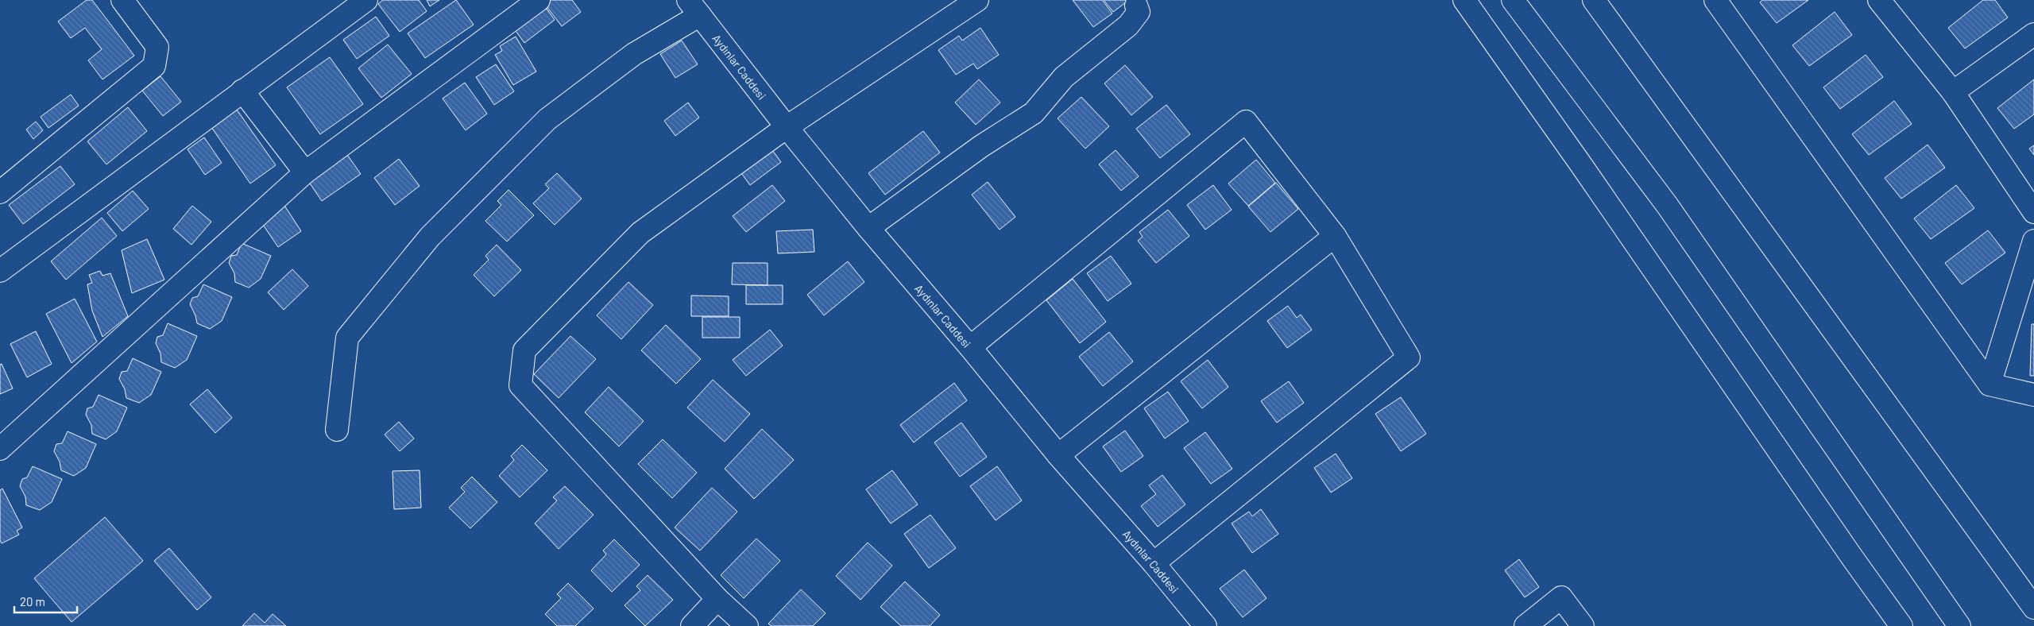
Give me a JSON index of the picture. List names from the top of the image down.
{
  "streets": {
    "main road": ["Aydınlar Caddesi"]
  },
  "scale_bar": "20 m"
}
